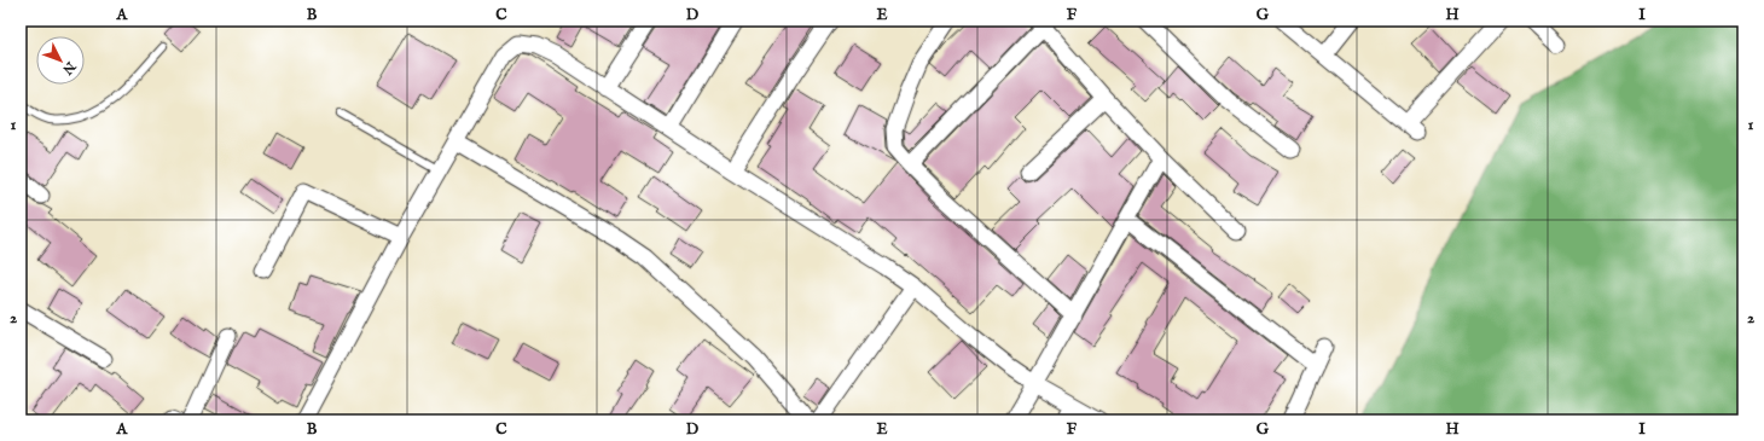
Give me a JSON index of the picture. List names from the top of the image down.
{
  "north": "bottom right",
  "grid": {
    "columns": [
      "A",
      "B",
      "C",
      "D",
      "E",
      "F",
      "G",
      "H",
      "I"
    ],
    "rows": ["1", "2"]
  }
}
